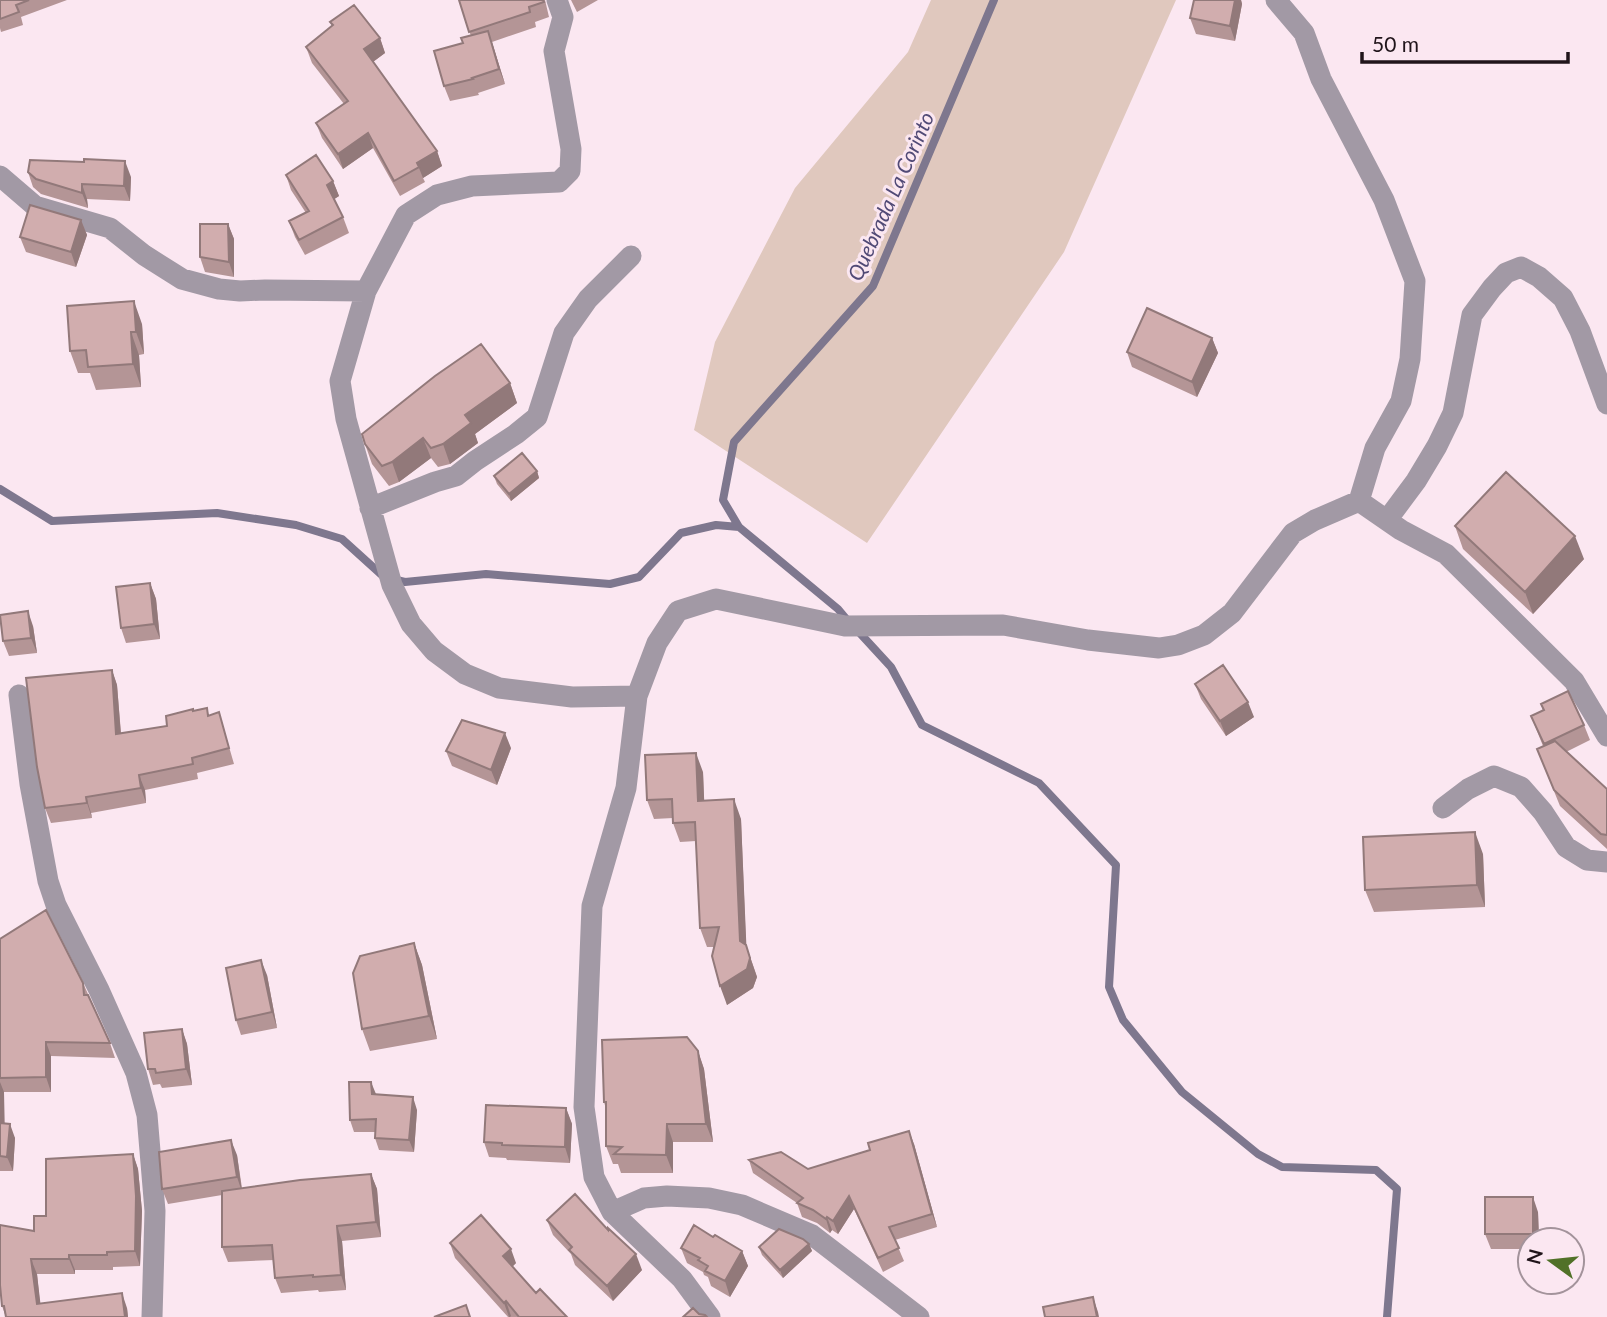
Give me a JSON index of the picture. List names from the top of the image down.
{
  "water": ["Quebrada La Corinto"],
  "scale_bar": "50 m",
  "north": "left"
}
